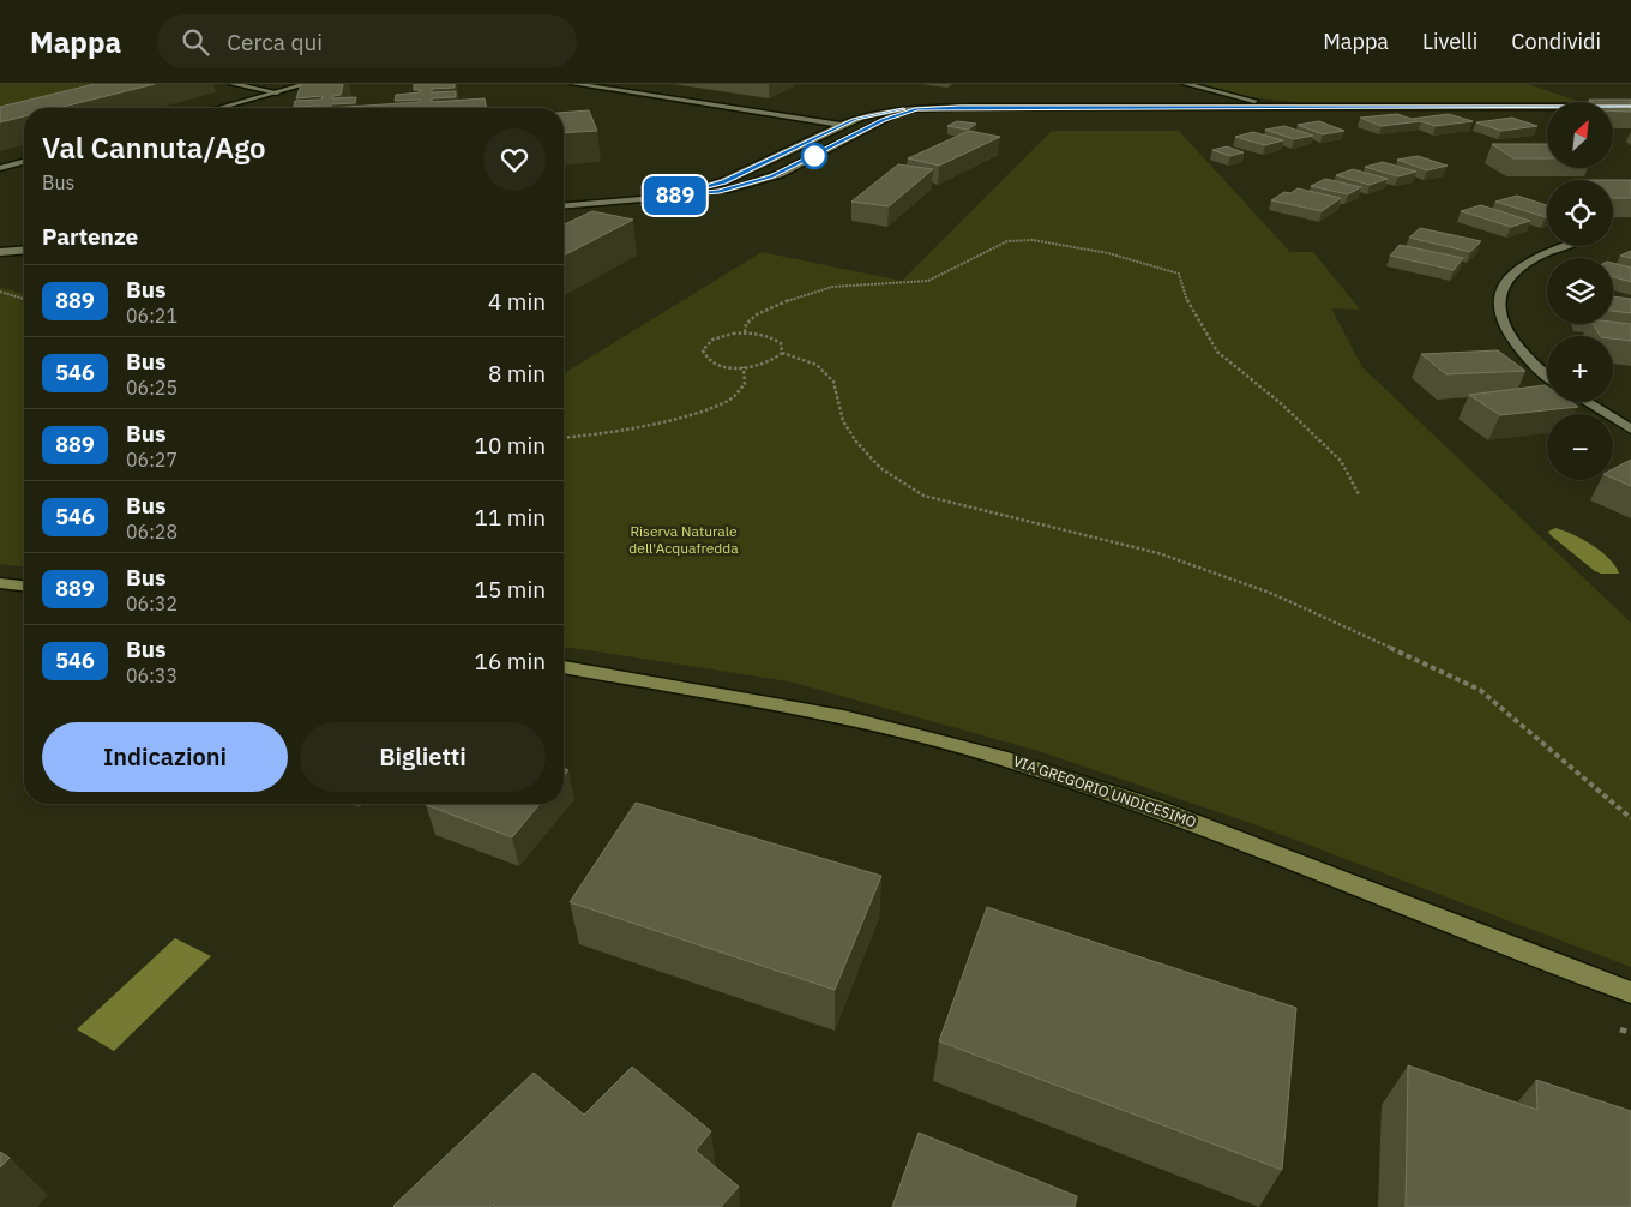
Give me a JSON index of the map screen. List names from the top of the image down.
{
  "streets": {
    "street": ["VIA GREGORIO UNDICESIMO"]
  },
  "parks": ["Riserva Naturale dell'Acquafredda"],
  "lines": ["bus line 889"],
  "north": "top right",
  "page": {
    "header": "Mappa",
    "search": "Cerca qui",
    "nav": ["Mappa", "Livelli", "Condividi"],
    "on_map": "889",
    "map_buttons": ["+", "−"],
    "heading": [
      ["Val Cannuta/Ago", "Bus"],
      "Partenze"
    ],
    "list": [
      {
        "mark": "889",
        "name": "Bus",
        "note": "06:21",
        "value": "4 min"
      },
      {
        "mark": "546",
        "name": "Bus",
        "note": "06:25",
        "value": "8 min"
      },
      {
        "mark": "889",
        "name": "Bus",
        "note": "06:27",
        "value": "10 min"
      },
      {
        "mark": "546",
        "name": "Bus",
        "note": "06:28",
        "value": "11 min"
      },
      {
        "mark": "889",
        "name": "Bus",
        "note": "06:32",
        "value": "15 min"
      },
      {
        "mark": "546",
        "name": "Bus",
        "note": "06:33",
        "value": "16 min"
      }
    ],
    "buttons": ["Indicazioni", "Biglietti"]
  }
}
